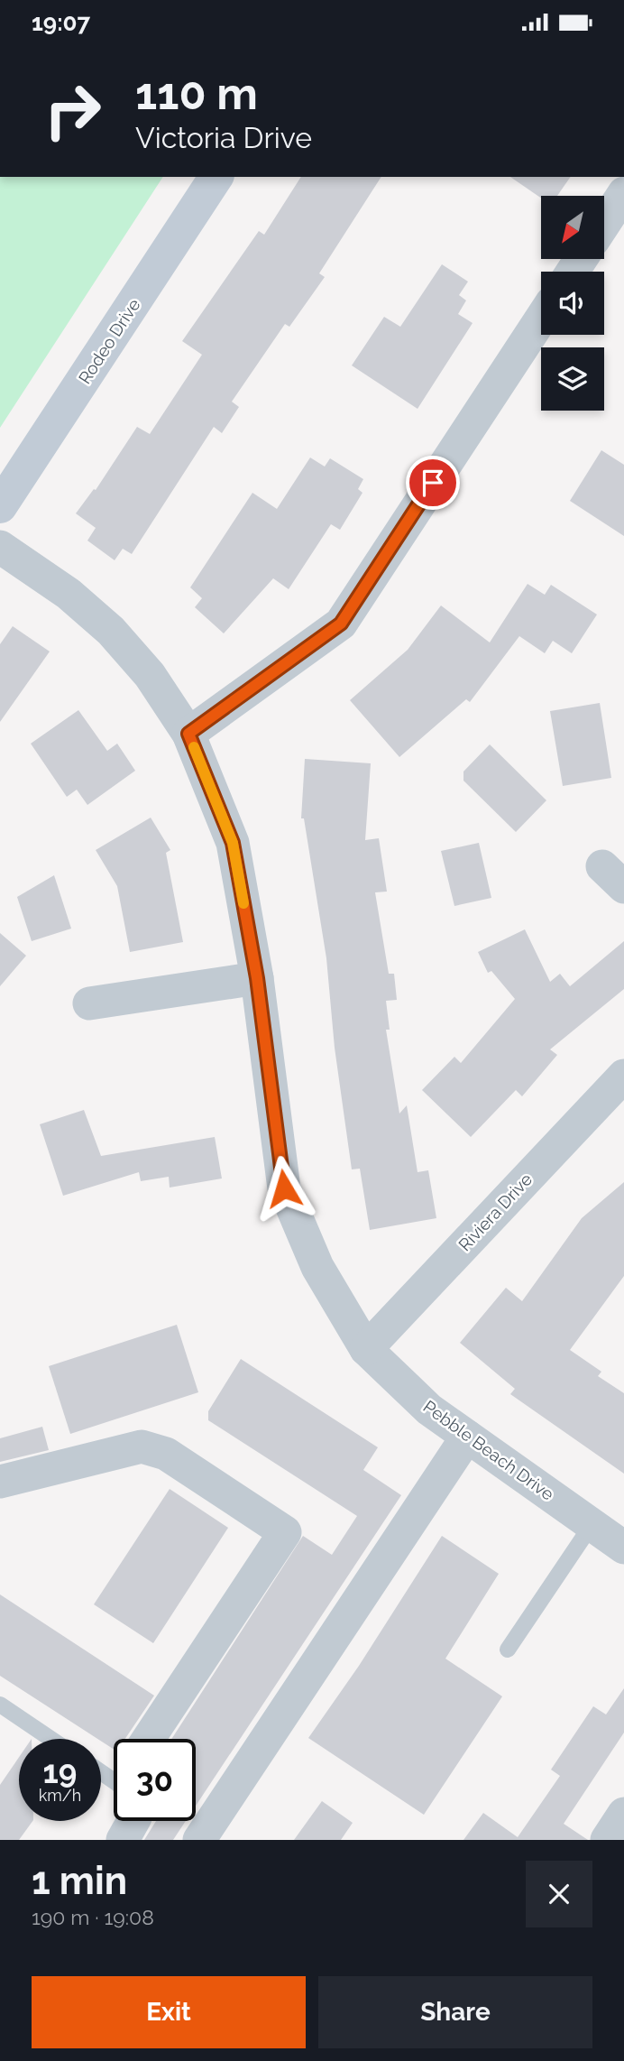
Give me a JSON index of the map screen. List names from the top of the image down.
{
  "streets": {
    "street": ["Rodeo Drive", "Riviera Drive", "Pebble Beach Drive"]
  },
  "crossings": [
    ["Riviera Drive", "Pebble Beach Drive"]
  ],
  "north": "bottom left",
  "page": {
    "status": "19:07",
    "turn": ["110 m", "Victoria Drive"],
    "speed": "19 km/h",
    "limit": "30",
    "heading": ["1 min", "190 m · 19:08"],
    "buttons": ["Exit", "Share"]
  }
}
